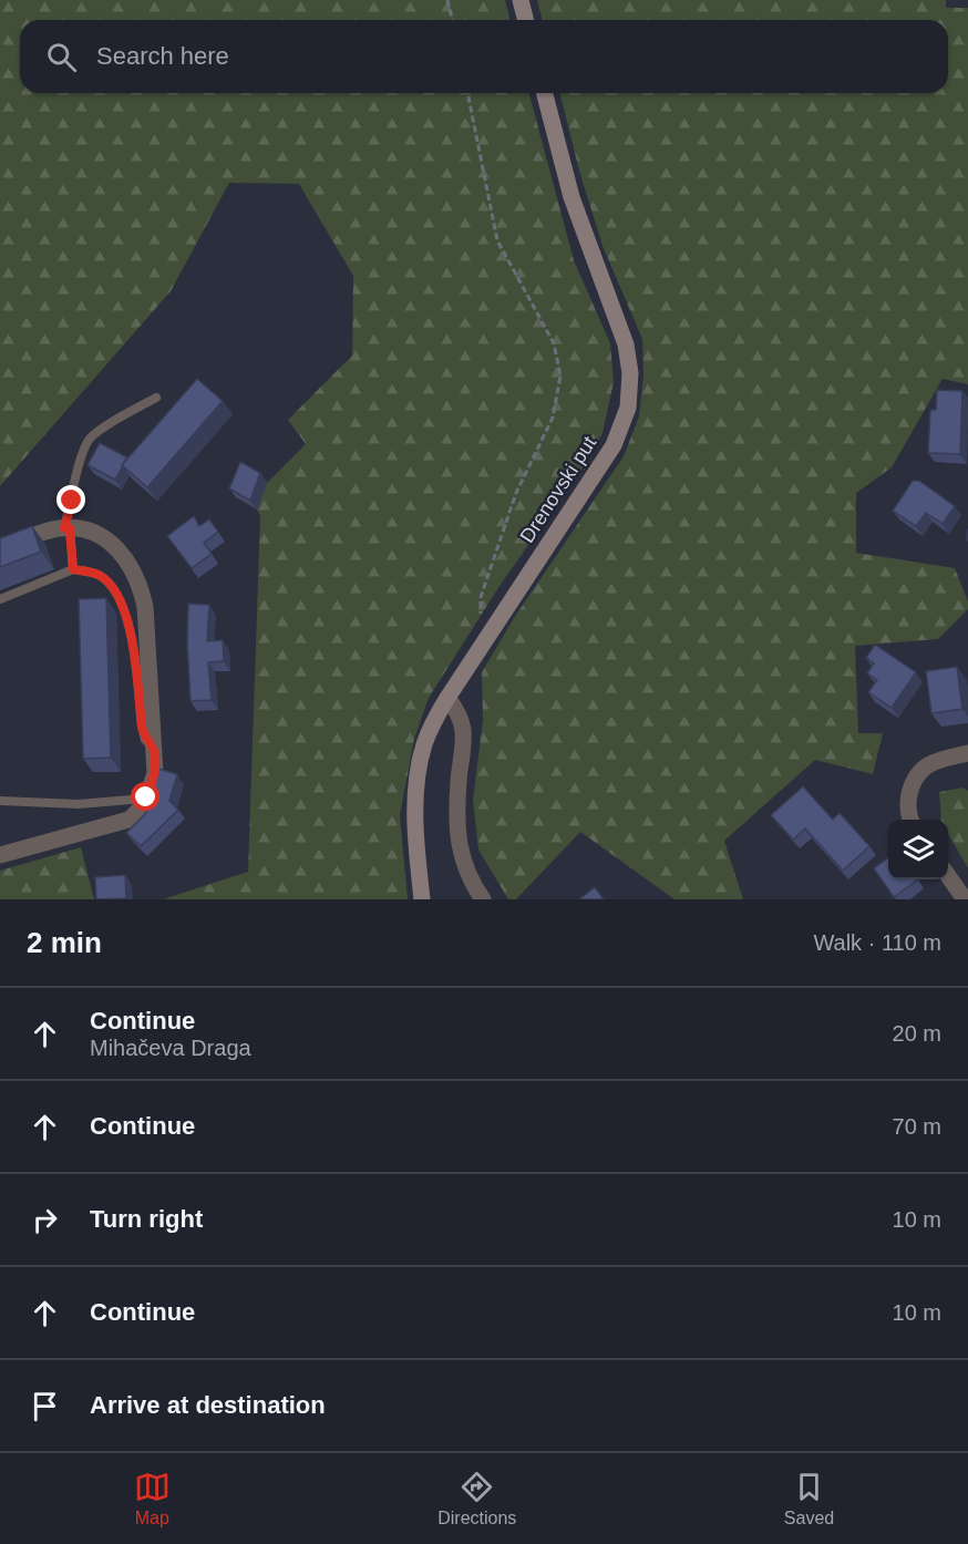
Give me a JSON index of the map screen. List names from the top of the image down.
{
  "streets": {
    "main road": ["Drenovski put"]
  },
  "page": {
    "search": "Search here",
    "heading": ["2 min", "Walk · 110 m"],
    "list": [
      ["Continue", "Mihačeva Draga", "20 m"],
      ["Continue", "70 m"],
      ["Turn right", "10 m"],
      ["Continue", "10 m"],
      "Arrive at destination"
    ],
    "nav": ["Map", "Directions", "Saved"]
  }
}
